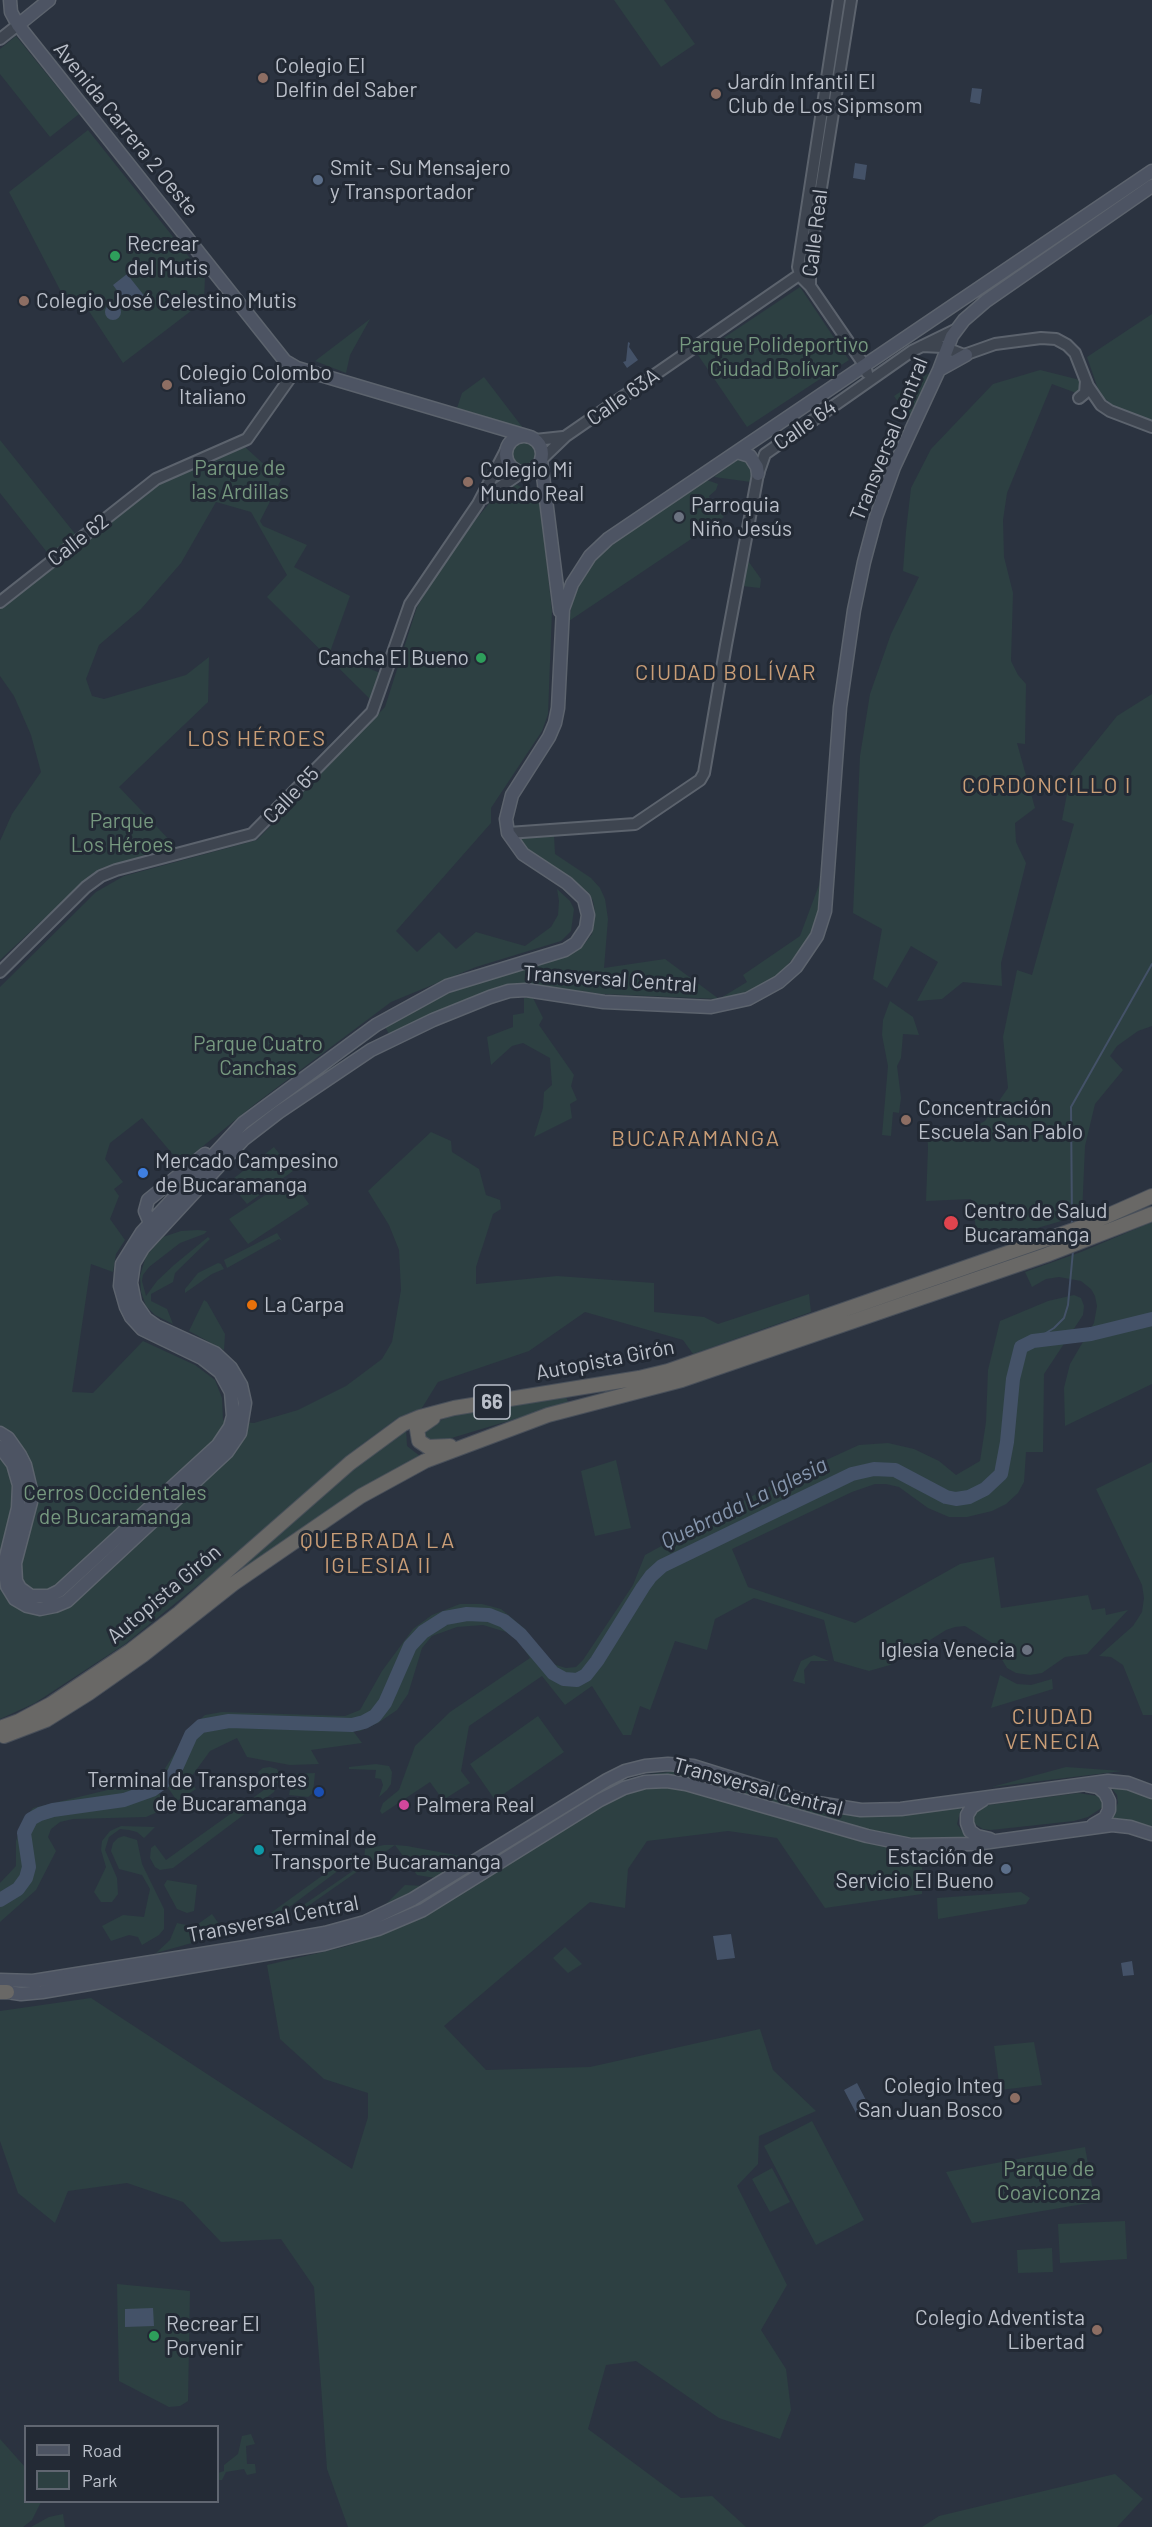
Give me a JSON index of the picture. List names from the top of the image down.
{
  "streets": {
    "highway": ["Autopista Girón", "66"],
    "main road": ["Avenida Carrera 2 Oeste", "Transversal Central"],
    "street": [
      "Calle Real",
      "Calle 63A",
      "Calle 64",
      "Calle 62",
      "Calle 65"
    ]
  },
  "crossings": [
    ["Avenida Carrera 2 Oeste", "Calle 63A"],
    ["Avenida Carrera 2 Oeste", "Calle 62"],
    ["Avenida Carrera 2 Oeste", "Calle 65"],
    ["Calle Real", "Calle 63A"],
    ["Calle 63A", "Calle 65"],
    ["Calle 64", "Transversal Central"]
  ],
  "districts": [
    "CIUDAD BOLÍVAR",
    "LOS HÉROES",
    "CORDONCILLO I",
    "BUCARAMANGA",
    "QUEBRADA LA IGLESIA II",
    "CIUDAD VENECIA"
  ],
  "water": ["Quebrada La Iglesia"],
  "parks": [
    "Parque Polideportivo Ciudad Bolívar",
    "Parque de las Ardillas",
    "Parque Los Héroes",
    "Parque Cuatro Canchas",
    "Cerros Occidentales de Bucaramanga",
    "Parque de Coaviconza"
  ],
  "places": [
    "Colegio El Delfin del Saber",
    "Jardín Infantil El Club de Los Sipmsom",
    "Smit - Su Mensajero y Transportador",
    "Recrear del Mutis",
    "Colegio José Celestino Mutis",
    "Colegio Colombo Italiano",
    "Colegio Mi Mundo Real",
    "Parroquia Niño Jesús",
    "Cancha El Bueno",
    "Concentración Escuela San Pablo",
    "Mercado Campesino de Bucaramanga",
    "Centro de Salud Bucaramanga",
    "La Carpa",
    "Iglesia Venecia",
    "Terminal de Transportes de Bucaramanga",
    "Palmera Real",
    "Terminal de Transporte Bucaramanga",
    "Estación de Servicio El Bueno",
    "Colegio Integ San Juan Bosco",
    "Colegio Adventista Libertad",
    "Recrear El Porvenir"
  ],
  "legend": ["Road", "Park"]
}
